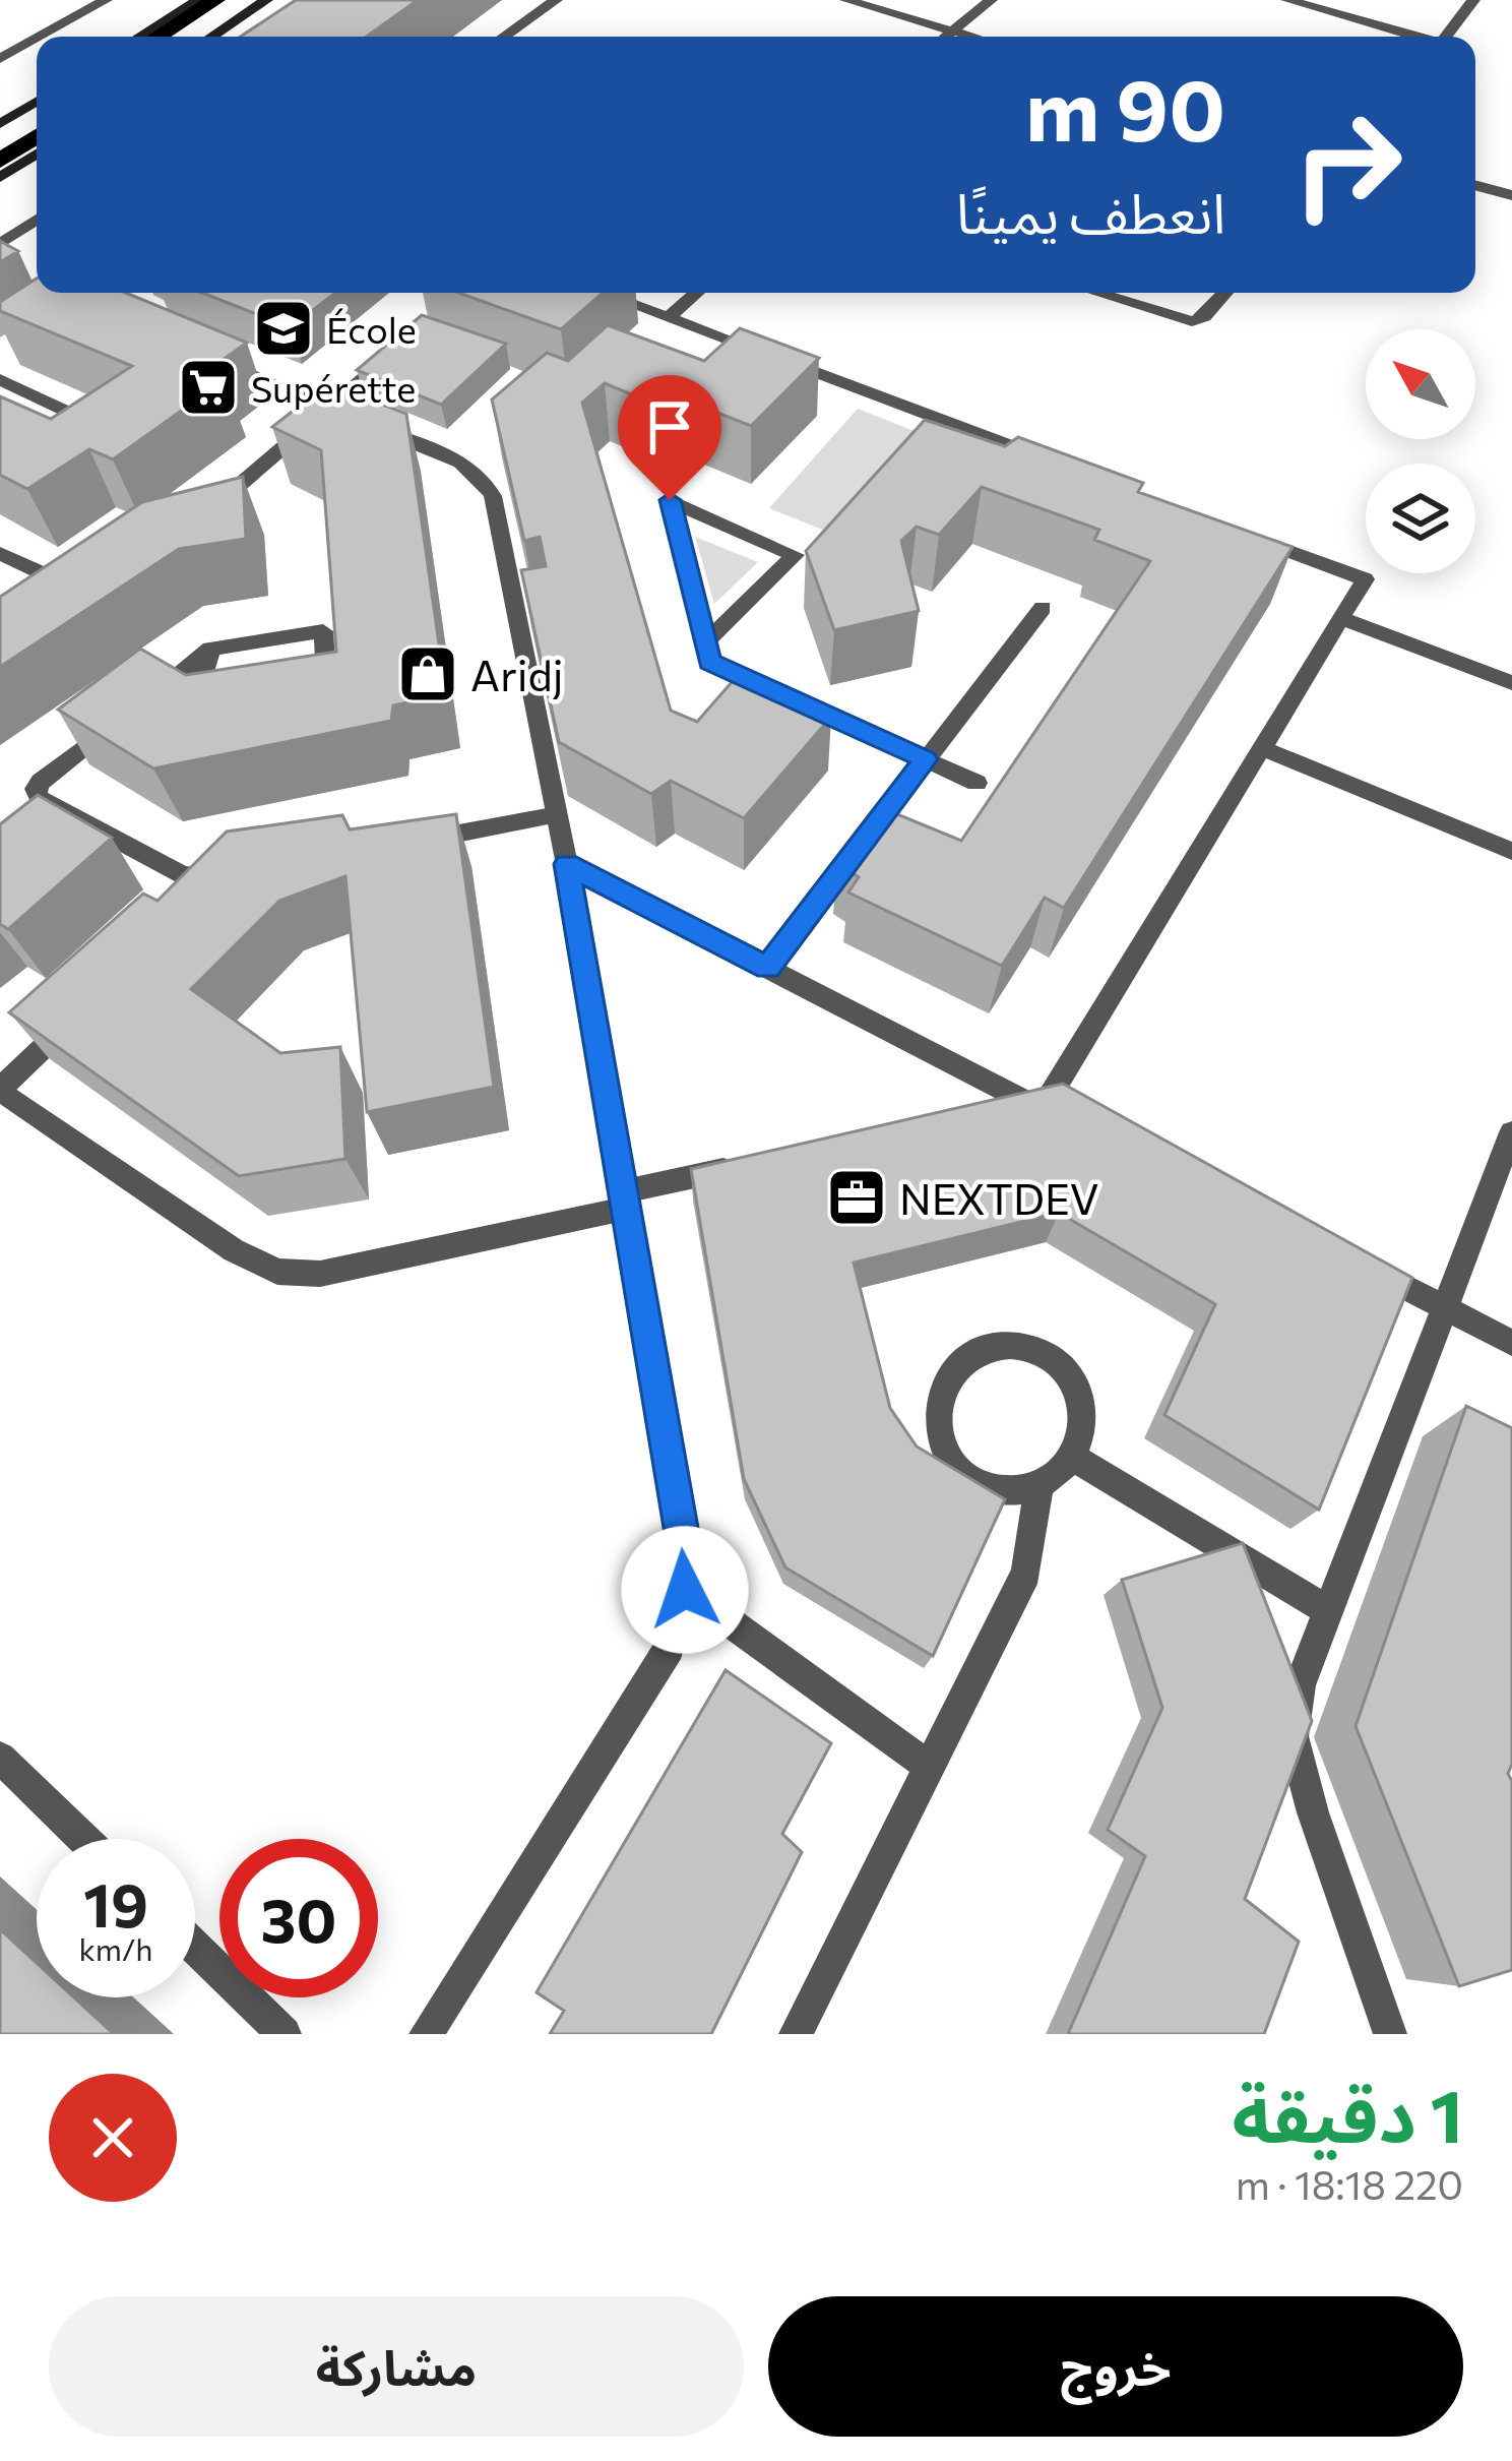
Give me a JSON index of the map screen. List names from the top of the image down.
{
  "places": {
    "school or university": ["École"],
    "supermarket": ["Supérette"],
    "shop": ["Aridj"],
    "office": ["NEXTDEV"]
  },
  "north": "top left",
  "page": {
    "turn": ["90 m", "انعطف يمينًا"],
    "speed": "19 km/h",
    "limit": "30",
    "heading": ["1 دقيقة", "220 m · 18:18"],
    "buttons": ["خروج", "مشاركة"]
  }
}
